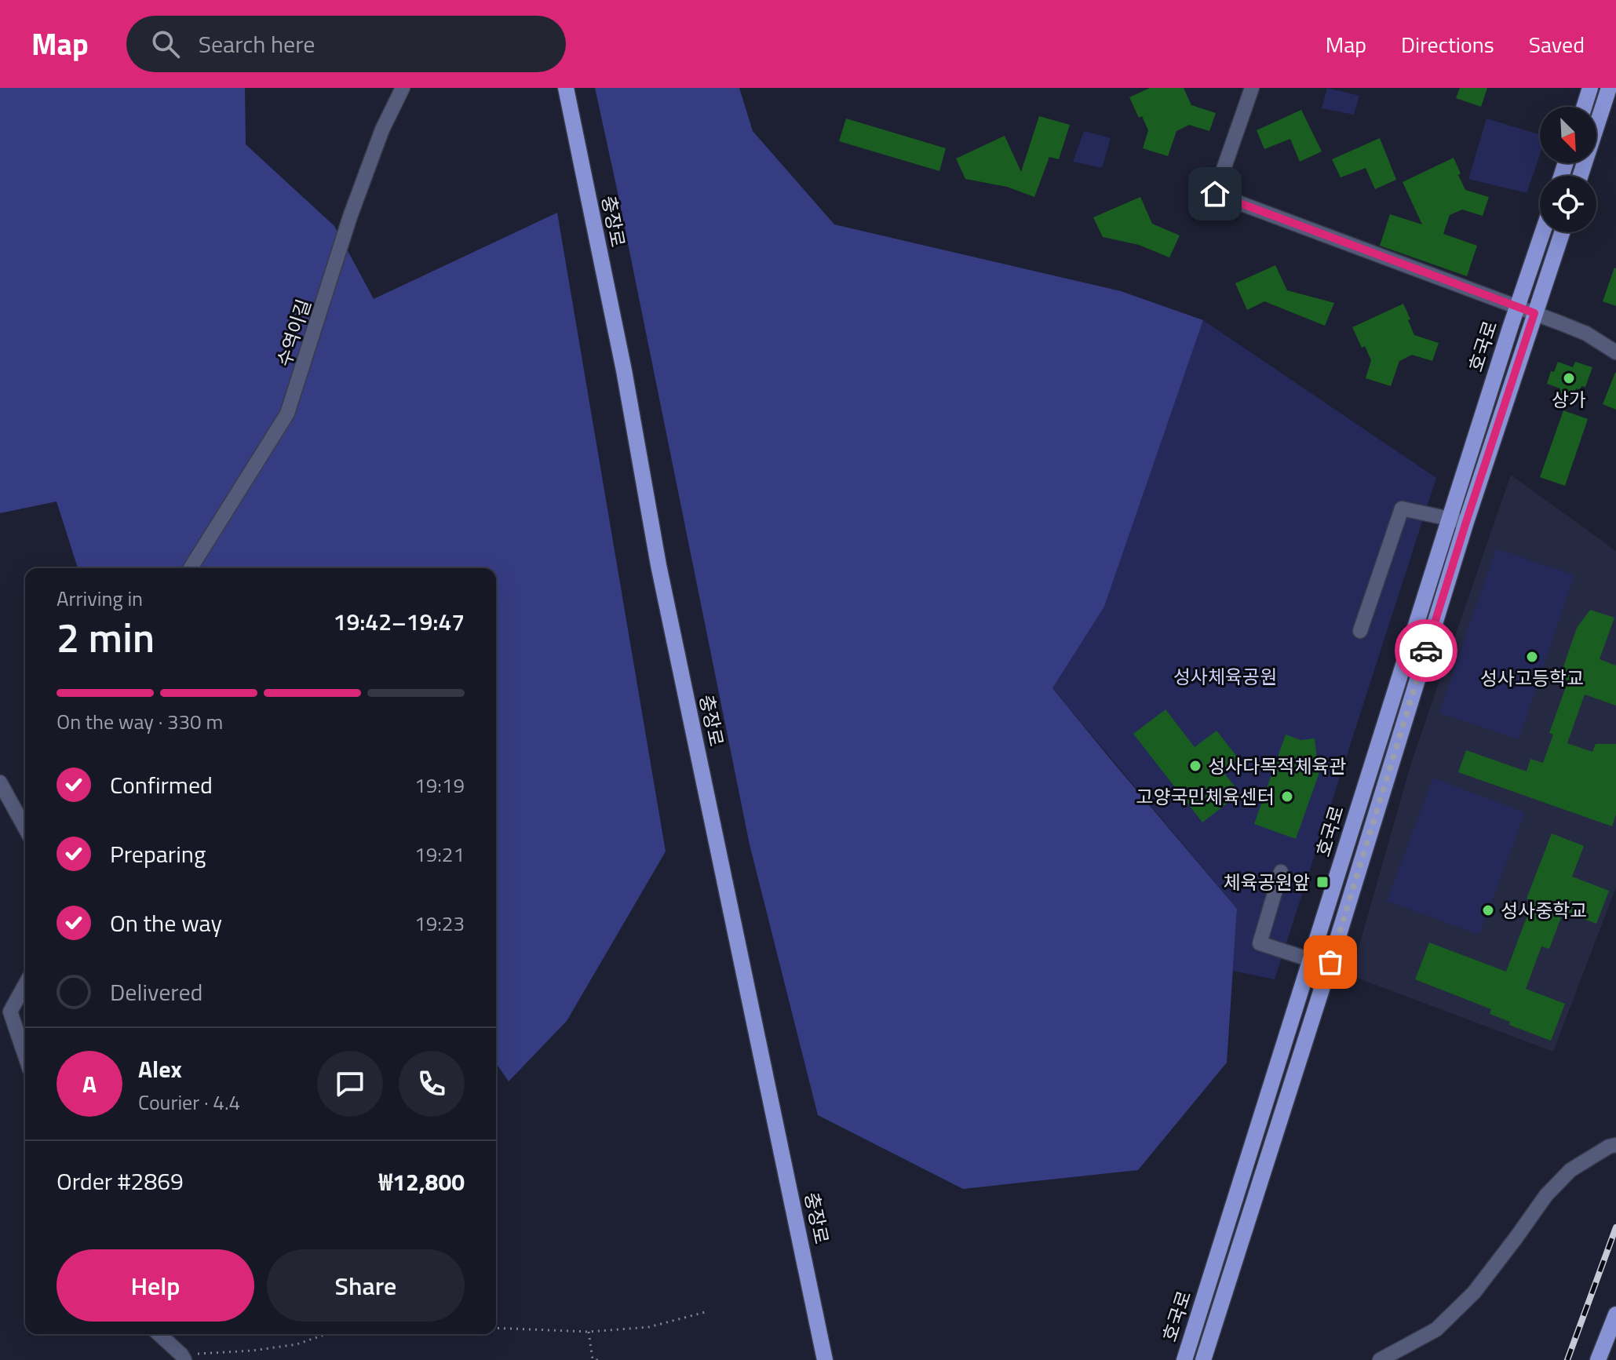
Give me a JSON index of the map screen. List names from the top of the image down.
{
  "streets": {
    "main road": ["충장로", "호국로"],
    "street": ["수역이길"]
  },
  "parks": ["성사체육공원"],
  "places": {
    "other": [
      "상가",
      "성사고등학교",
      "성사다목적체육관",
      "고양국민체육센터",
      "성사중학교"
    ],
    "transit": ["체육공원앞"]
  },
  "north": "bottom right",
  "page": {
    "header": "Map",
    "search": "Search here",
    "nav": ["Map", "Directions", "Saved"],
    "heading": ["2 min", "Arriving in", "19:42–19:47"],
    "panel": [
      "Alex",
      "Courier · 4.4",
      "Order #2869",
      "₩12,800"
    ],
    "bar": "On the way · 330 m",
    "list": [
      ["Confirmed", "19:19"],
      ["Preparing", "19:21"],
      ["On the way", "19:23"],
      "Delivered"
    ],
    "round": "A",
    "buttons": ["Help", "Share"]
  }
}
